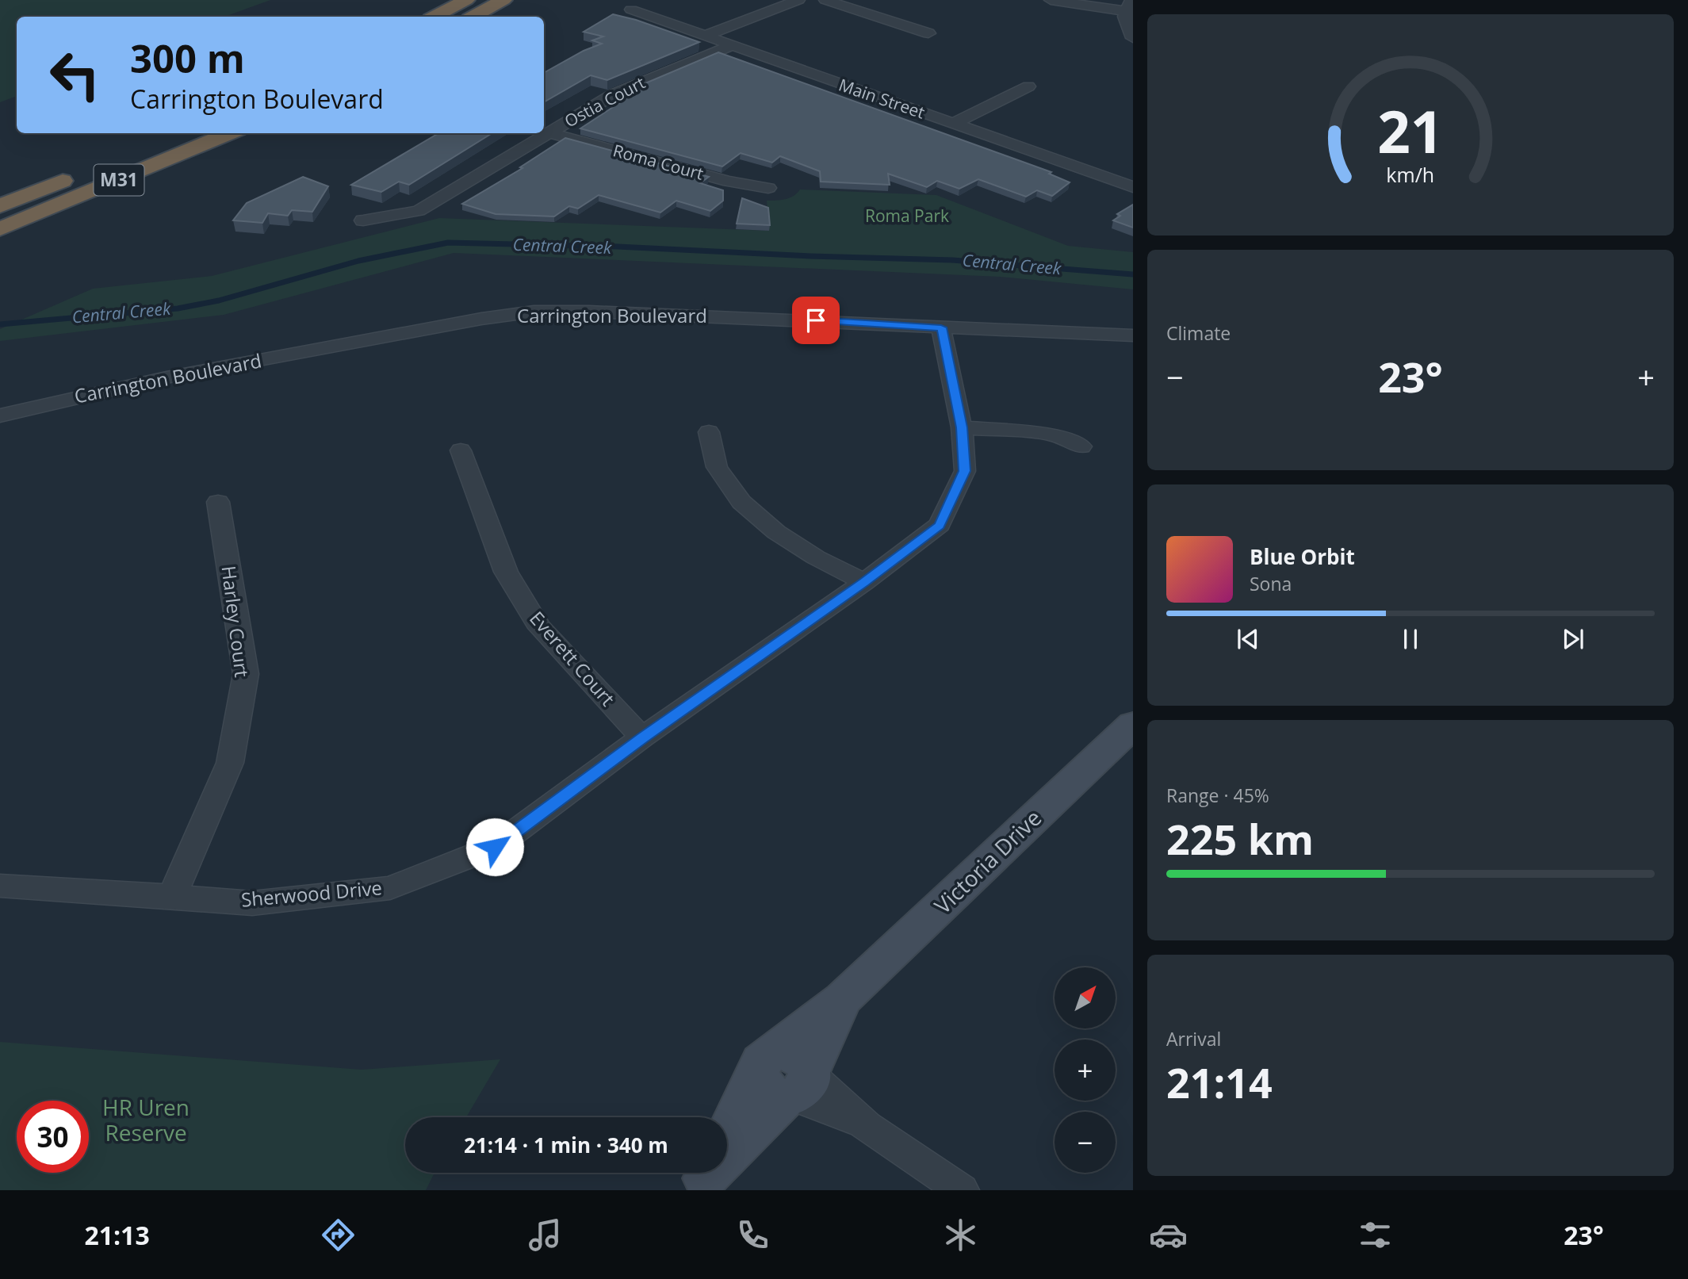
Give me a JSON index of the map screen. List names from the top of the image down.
{
  "streets": {
    "highway": ["M31"],
    "street": [
      "Main Street",
      "Ostia Court",
      "Roma Court",
      "Carrington Boulevard",
      "Harley Court",
      "Everett Court",
      "Victoria Drive",
      "Sherwood Drive"
    ]
  },
  "crossings": [
    ["Main Street", "Ostia Court"],
    ["Ostia Court", "Roma Court"],
    ["Carrington Boulevard", "Sherwood Drive"],
    ["Harley Court", "Sherwood Drive"],
    ["Everett Court", "Sherwood Drive"]
  ],
  "water": ["Central Creek"],
  "parks": ["Roma Park", "HR Uren Reserve"],
  "north": "top right",
  "page": {
    "turn": ["300 m", "Carrington Boulevard"],
    "tile": [
      "Climate",
      ["Range · 45%", "225 km"],
      ["Arrival", "21:14"]
    ],
    "heat": ["−", "23°", "+"],
    "song": ["Blue Orbit", "Sona"],
    "map_buttons": ["+", "−"],
    "limit": "30",
    "trip": "21:14 · 1 min · 340 m",
    "tabs": ["21:13", "23°"],
    "gauge": ["21", "km/h"]
  }
}
